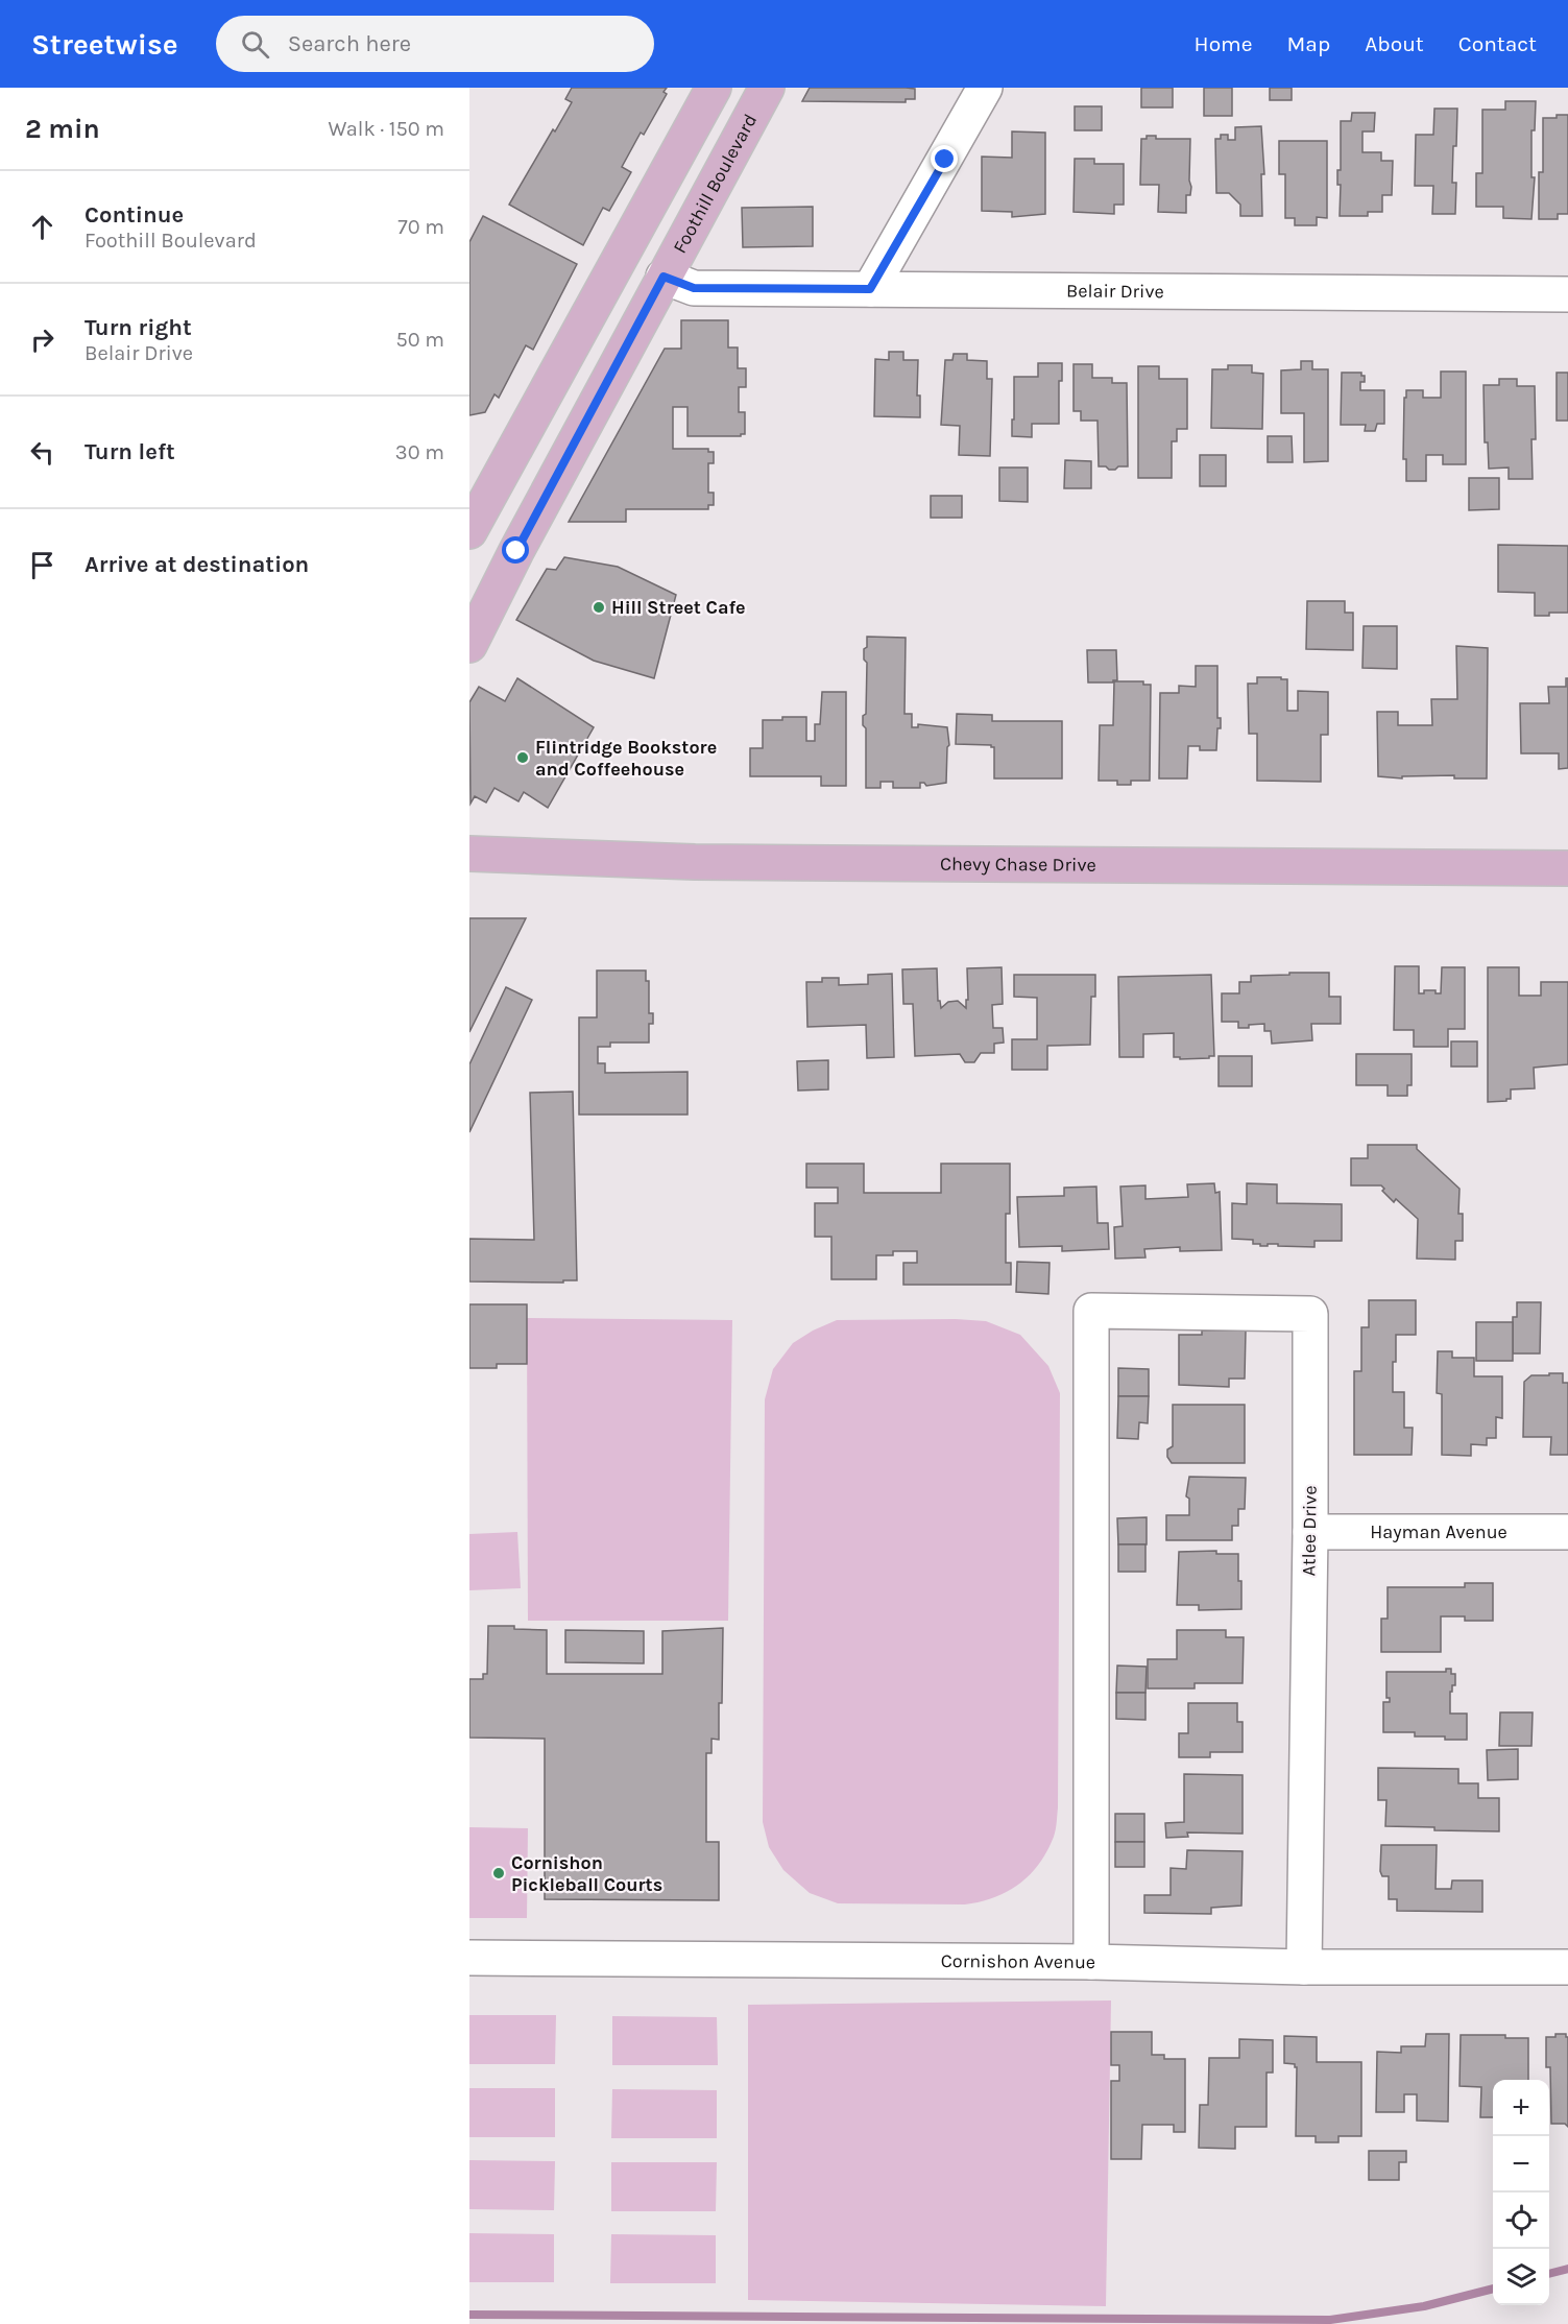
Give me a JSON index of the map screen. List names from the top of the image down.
{
  "streets": {
    "main road": ["Foothill Boulevard", "Chevy Chase Drive"],
    "street": [
      "Belair Drive",
      "Atlee Drive",
      "Hayman Avenue",
      "Cornishon Avenue"
    ]
  },
  "crossings": [
    ["Foothill Boulevard", "Belair Drive"],
    ["Atlee Drive", "Hayman Avenue"],
    ["Atlee Drive", "Cornishon Avenue"]
  ],
  "places": ["Hill Street Cafe", "Flintridge Bookstore and Coffeehouse", "Cornishon Pickleball Courts"],
  "page": {
    "header": "Streetwise",
    "search": "Search here",
    "nav": [
      "Home",
      "Map",
      "About",
      "Contact"
    ],
    "heading": ["2 min", "Walk · 150 m"],
    "list": [
      ["Continue", "Foothill Boulevard", "70 m"],
      ["Turn right", "Belair Drive", "50 m"],
      ["Turn left", "30 m"],
      "Arrive at destination"
    ],
    "map_buttons": ["+", "−"]
  }
}
